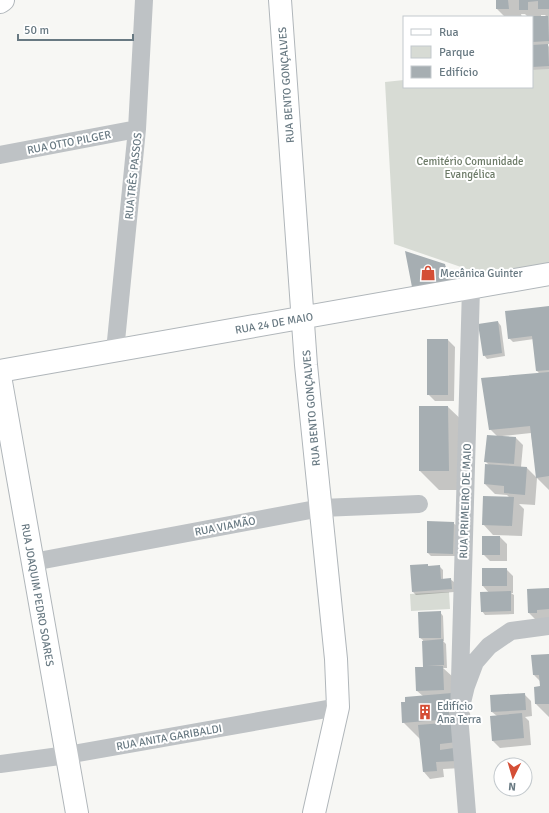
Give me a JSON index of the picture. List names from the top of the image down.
{
  "streets": {
    "street": [
      "RUA BENTO GONÇALVES",
      "RUA OTTO PILGER",
      "RUA TRÊS PASSOS",
      "RUA 24 DE MAIO",
      "RUA PRIMEIRO DE MAIO",
      "RUA VIAMÃO",
      "RUA JOAQUIM PEDRO SOARES",
      "RUA ANITA GARIBALDI"
    ]
  },
  "crossings": [
    ["RUA BENTO GONÇALVES", "RUA 24 DE MAIO"],
    ["RUA BENTO GONÇALVES", "RUA VIAMÃO"],
    ["RUA BENTO GONÇALVES", "RUA ANITA GARIBALDI"],
    ["RUA OTTO PILGER", "RUA TRÊS PASSOS"],
    ["RUA TRÊS PASSOS", "RUA 24 DE MAIO"],
    ["RUA 24 DE MAIO", "RUA PRIMEIRO DE MAIO"],
    ["RUA VIAMÃO", "RUA JOAQUIM PEDRO SOARES"],
    ["RUA JOAQUIM PEDRO SOARES", "RUA ANITA GARIBALDI"]
  ],
  "parks": ["Cemitério Comunidade Evangélica"],
  "places": {
    "shop": ["Mecânica Guinter"],
    "building": ["Edifício Ana Terra"]
  },
  "legend": ["Rua", "Parque", "Edifício"],
  "scale_bar": "50 m",
  "north": "bottom"
}
